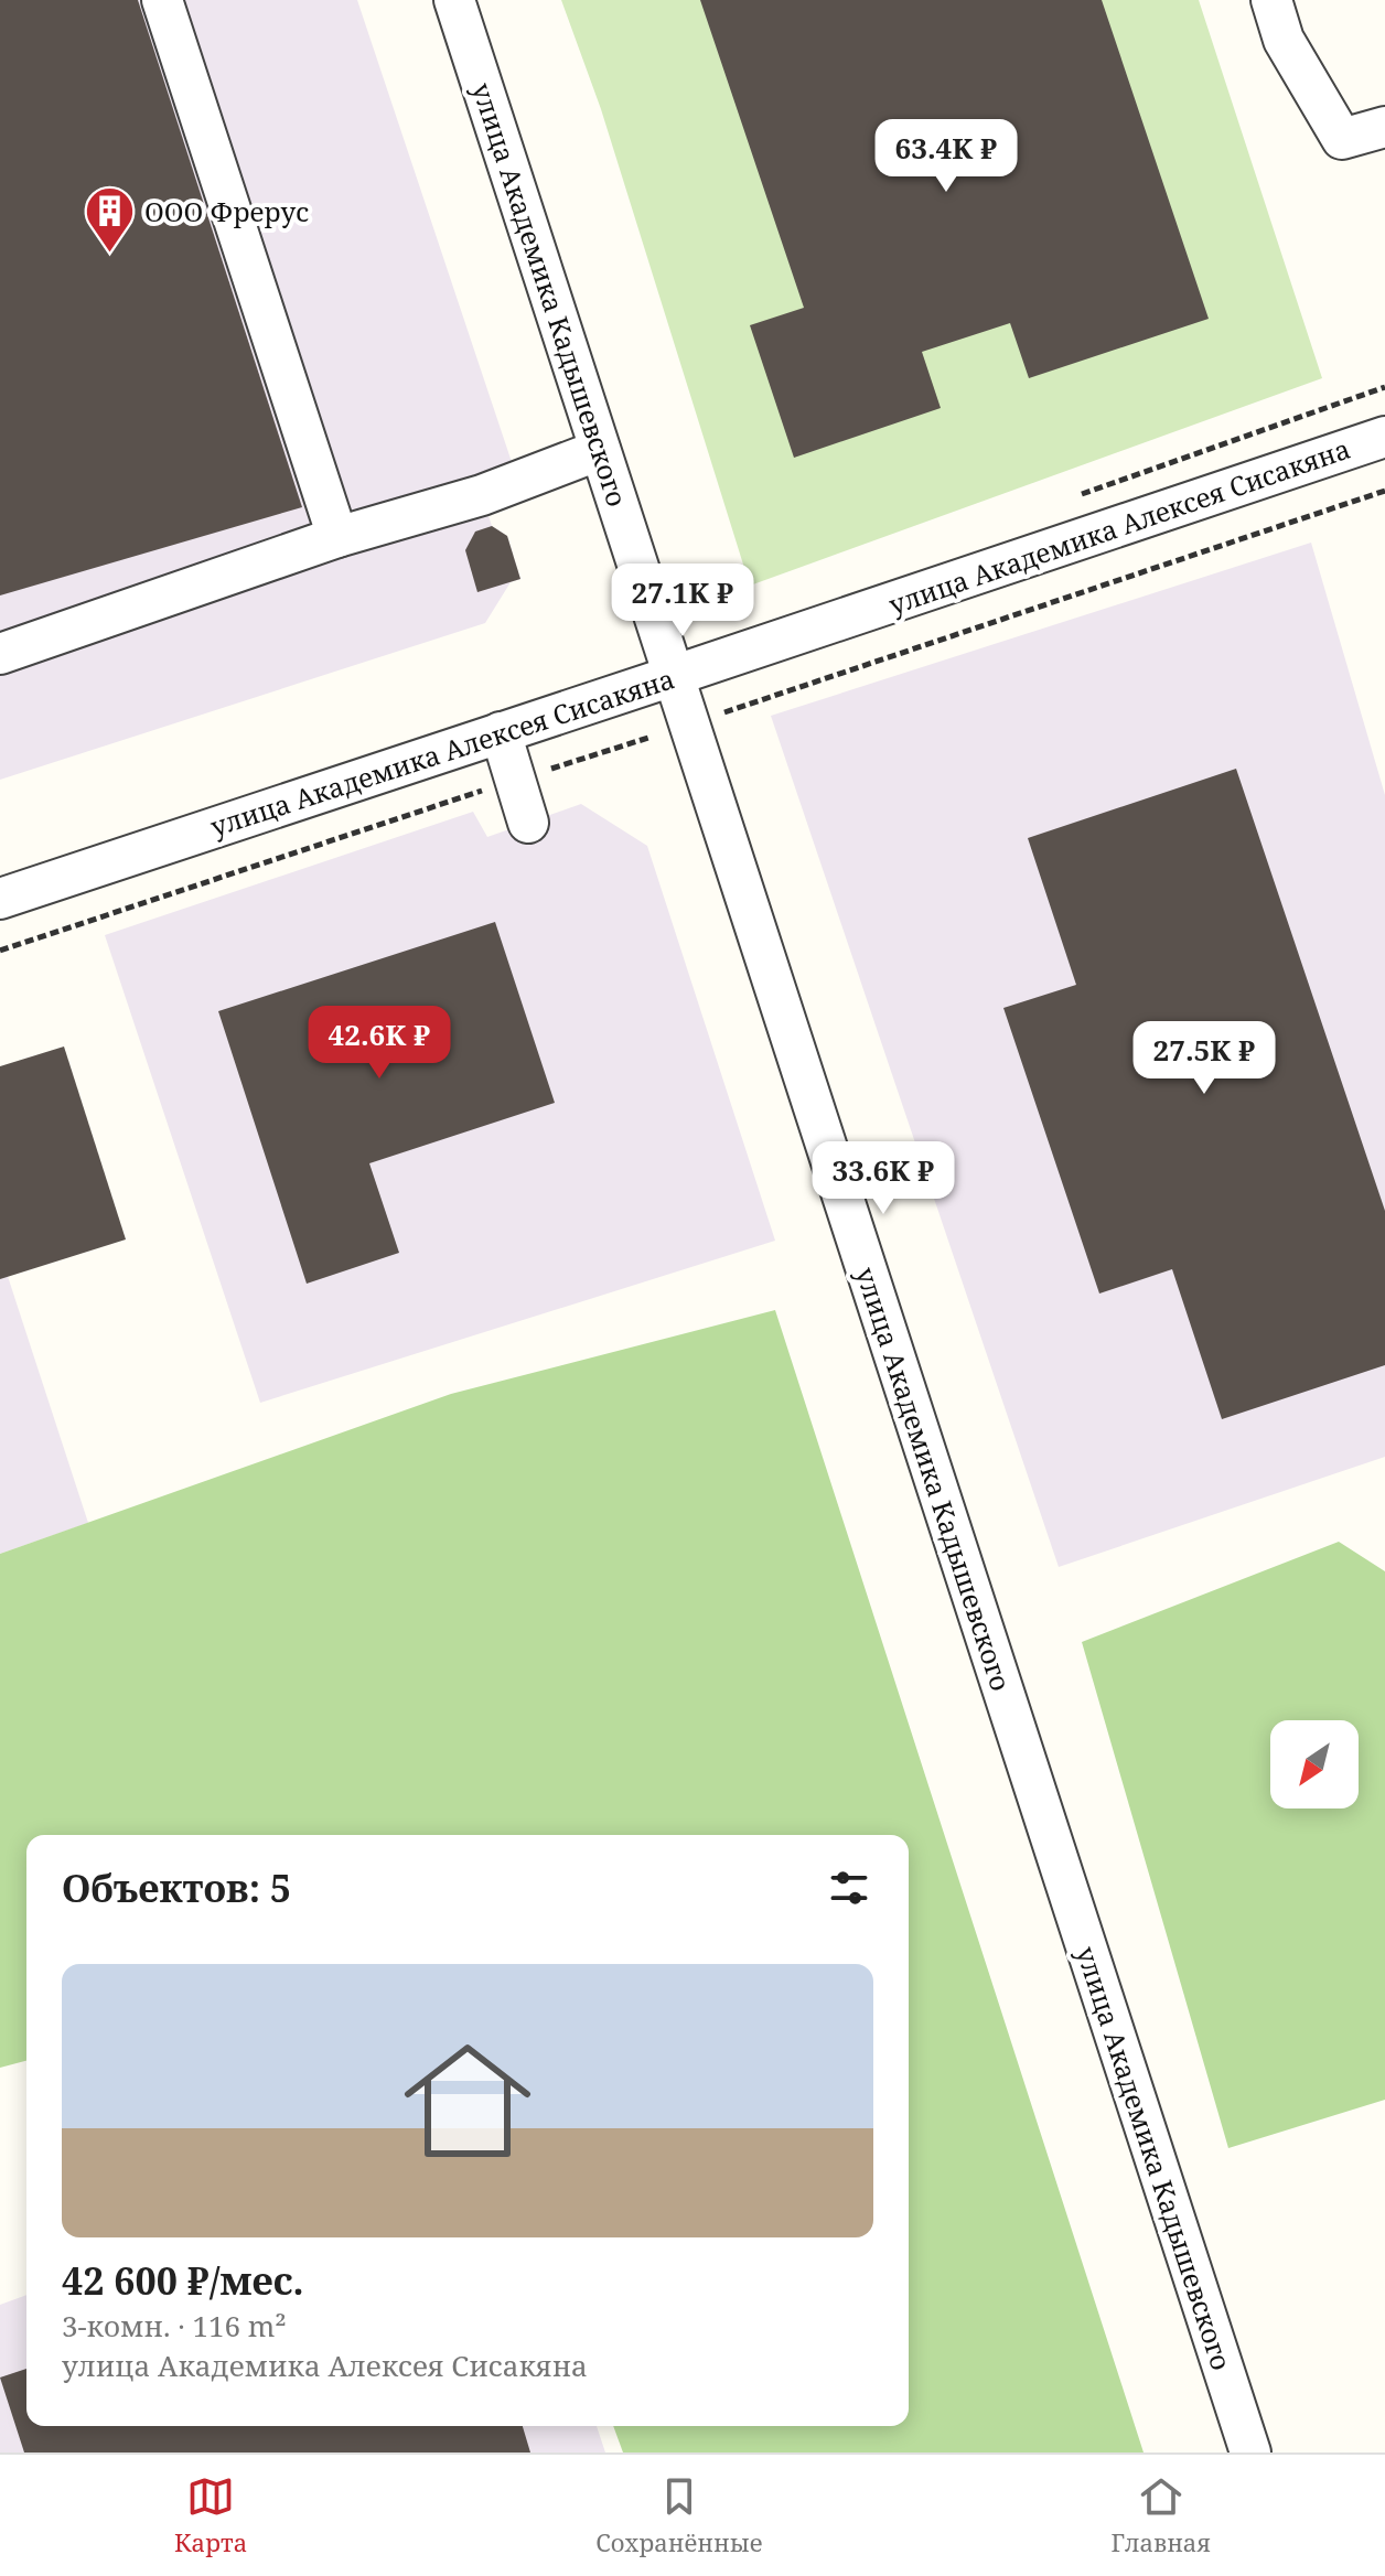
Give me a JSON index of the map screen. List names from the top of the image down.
{
  "streets": {
    "street": ["улица Академика Кадышевского", "улица Академика Алексея Сисакяна"]
  },
  "crossings": [
    ["улица Академика Кадышевского", "улица Академика Алексея Сисакяна"]
  ],
  "places": {
    "building": ["ООО Фрерус"]
  },
  "north": "bottom left",
  "page": {
    "price": [
      "63.4K ₽",
      "27.1K ₽",
      "42.6K ₽",
      "27.5K ₽",
      "33.6K ₽"
    ],
    "heading": "Объектов: 5",
    "list": [
      {
        "name": "42 600 ₽/мес.",
        "note": "3-комн. · 116 m² · улица Академика Алексея Сисакяна"
      }
    ],
    "tabs": ["Карта", "Сохранённые", "Главная"]
  }
}
